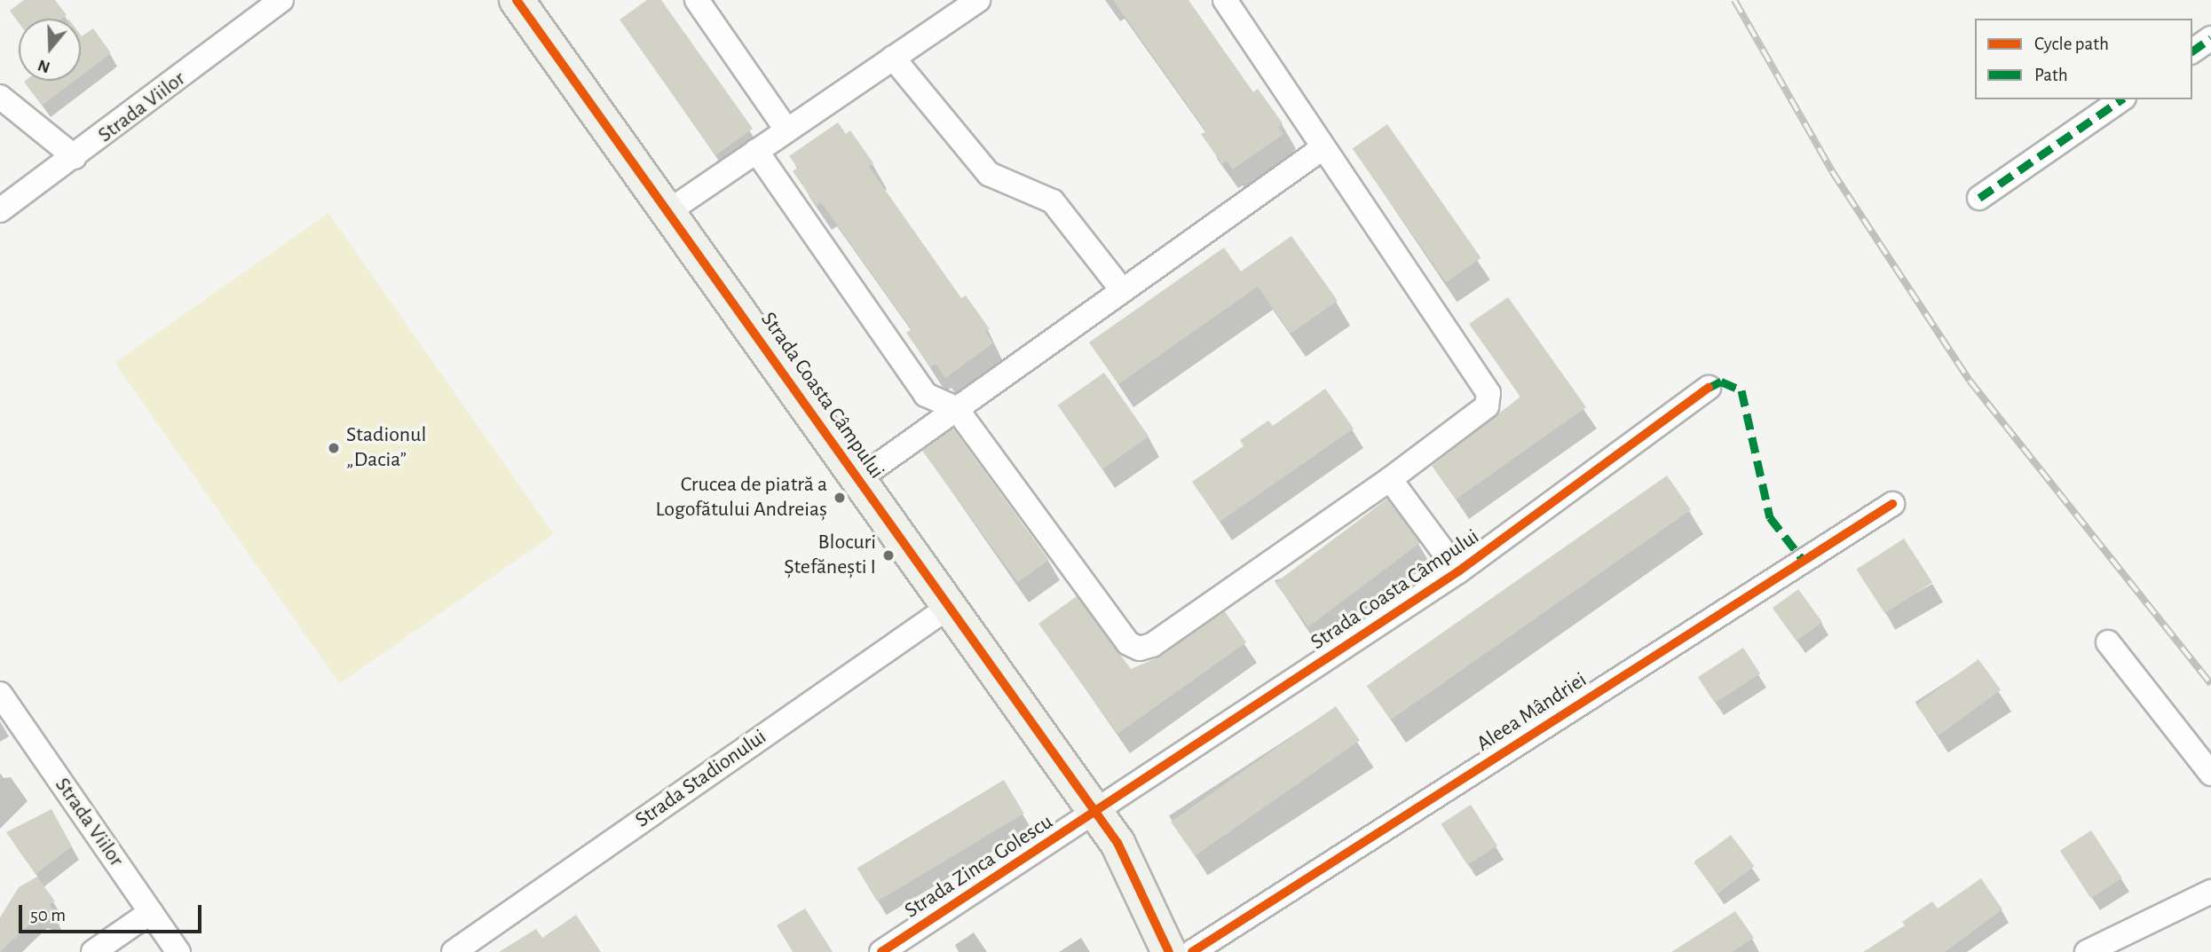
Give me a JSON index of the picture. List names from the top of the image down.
{
  "streets": {
    "street": [
      "Strada Viilor",
      "Strada Coasta Câmpului",
      "Aleea Mândriei",
      "Strada Stadionului",
      "Strada Zinca Golescu"
    ]
  },
  "crossings": [
    ["Strada Coasta Câmpului", "Strada Stadionului"],
    ["Strada Coasta Câmpului", "Strada Zinca Golescu"]
  ],
  "places": ["Stadionul „Dacia”", "Crucea de piatră a Logofătului Andreiaș", "Blocuri Ștefănești I"],
  "legend": ["Cycle path", "Path"],
  "scale_bar": "50 m",
  "north": "bottom"
}
